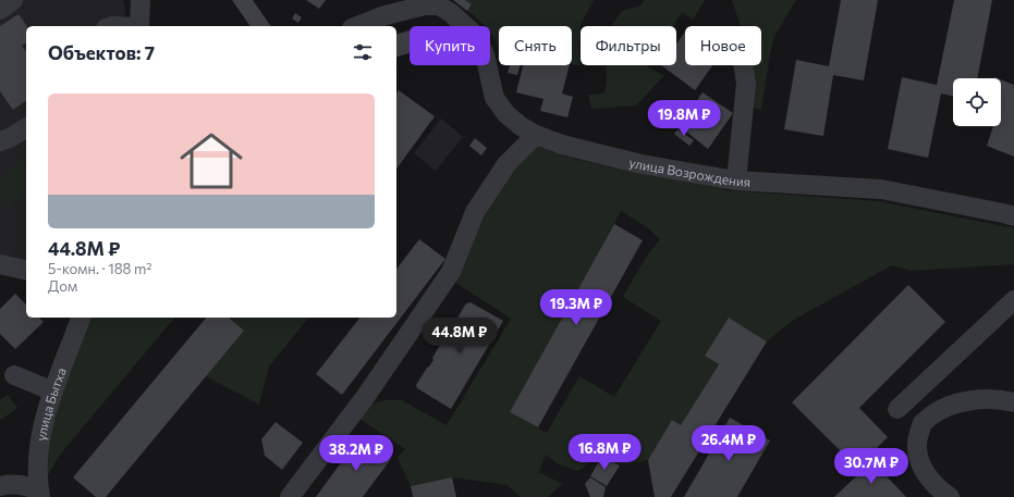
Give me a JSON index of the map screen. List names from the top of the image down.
{
  "streets": {
    "street": ["улица Возрождения", "улица Бытха"]
  },
  "page": {
    "chip": [
      "Купить",
      "Снять",
      "Фильтры",
      "Новое"
    ],
    "heading": "Объектов: 7",
    "list": [
      {
        "name": "44.8M ₽",
        "note": "5-комн. · 188 m² · Дом"
      }
    ],
    "price": [
      "19.8M ₽",
      "19.3M ₽",
      "44.8M ₽",
      "26.4M ₽",
      "16.8M ₽",
      "38.2M ₽",
      "30.7M ₽"
    ]
  }
}
